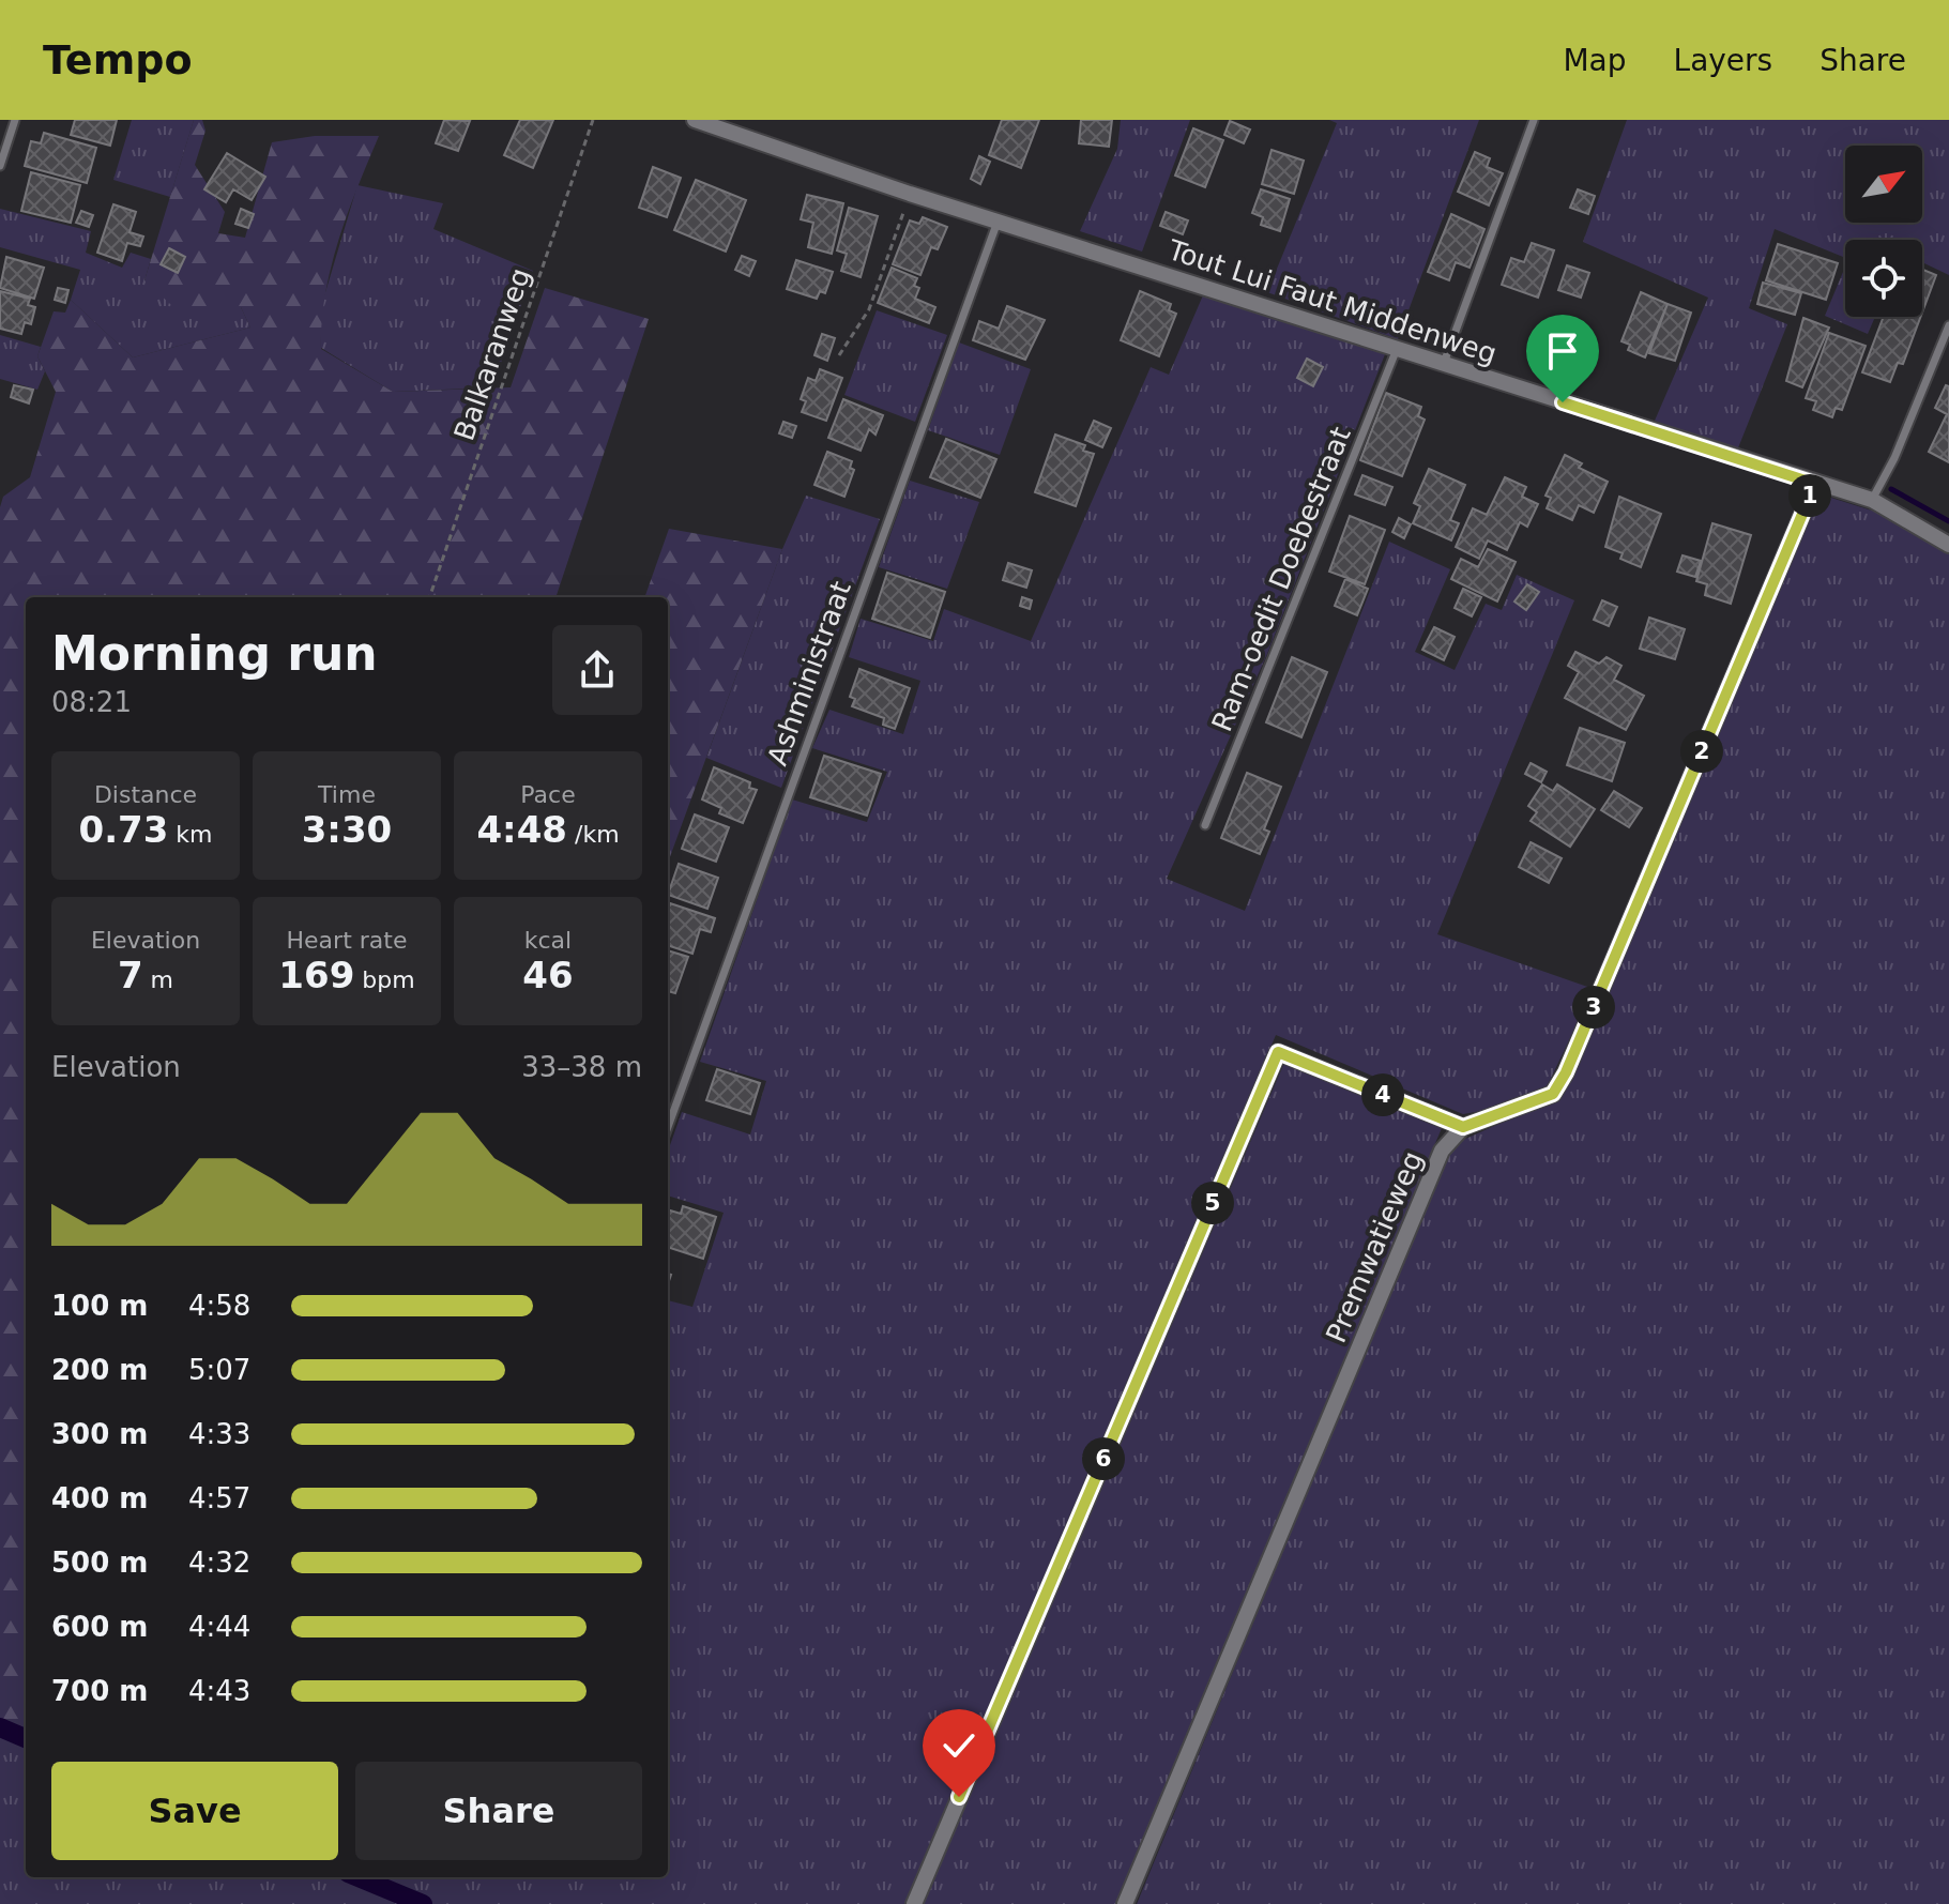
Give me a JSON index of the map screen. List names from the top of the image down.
{
  "streets": {
    "street": ["Tout Lui Faut Middenweg", "Premwatieweg"],
    "lane": ["Ram-oedit Doebestraat", "Ashministraat"],
    "path": ["Balkaranweg"]
  },
  "crossings": [
    ["Tout Lui Faut Middenweg", "Ram-oedit Doebestraat"],
    ["Tout Lui Faut Middenweg", "Ashministraat"]
  ],
  "north": "top right",
  "page": {
    "header": "Tempo",
    "nav": ["Map", "Layers", "Share"],
    "pins": [
      "1",
      "2",
      "3",
      "4",
      "5",
      "6"
    ],
    "heading": ["Morning run", "08:21"],
    "stats": [
      ["Distance", "0.73 km"],
      ["Time", "3:30"],
      ["Pace", "4:48 /km"],
      ["Elevation", "7 m"],
      ["Heart rate", "169 bpm"],
      ["kcal", "46"]
    ],
    "chart": ["Elevation", "33–38 m"],
    "list": [
      {
        "name": "100 m",
        "note": "4:58"
      },
      {
        "name": "200 m",
        "note": "5:07"
      },
      {
        "name": "300 m",
        "note": "4:33"
      },
      {
        "name": "400 m",
        "note": "4:57"
      },
      {
        "name": "500 m",
        "note": "4:32"
      },
      {
        "name": "600 m",
        "note": "4:44"
      },
      {
        "name": "700 m",
        "note": "4:43"
      }
    ],
    "buttons": ["Save", "Share"]
  }
}
